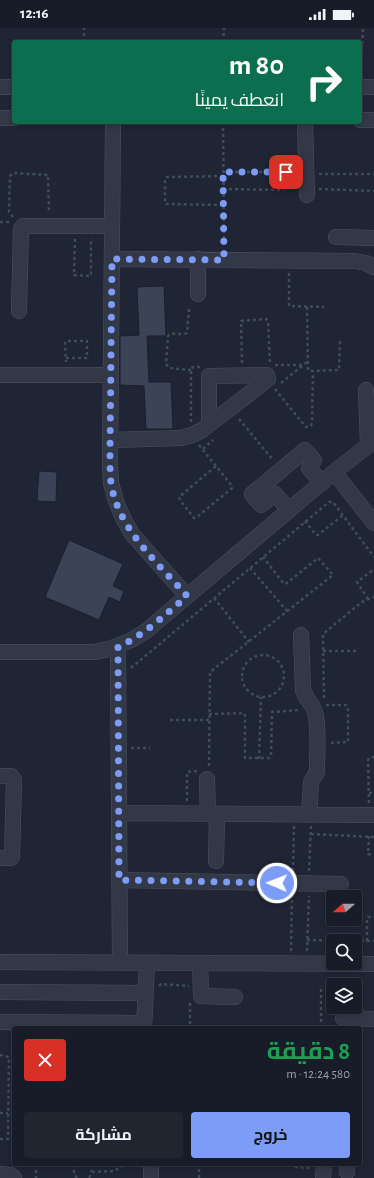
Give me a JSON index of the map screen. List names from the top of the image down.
{
  "north": "left",
  "page": {
    "status": "12:16",
    "turn": ["80 m", "انعطف يمينًا"],
    "heading": ["8 دقيقة", "580 m · 12:24"],
    "buttons": ["خروج", "مشاركة"]
  }
}
